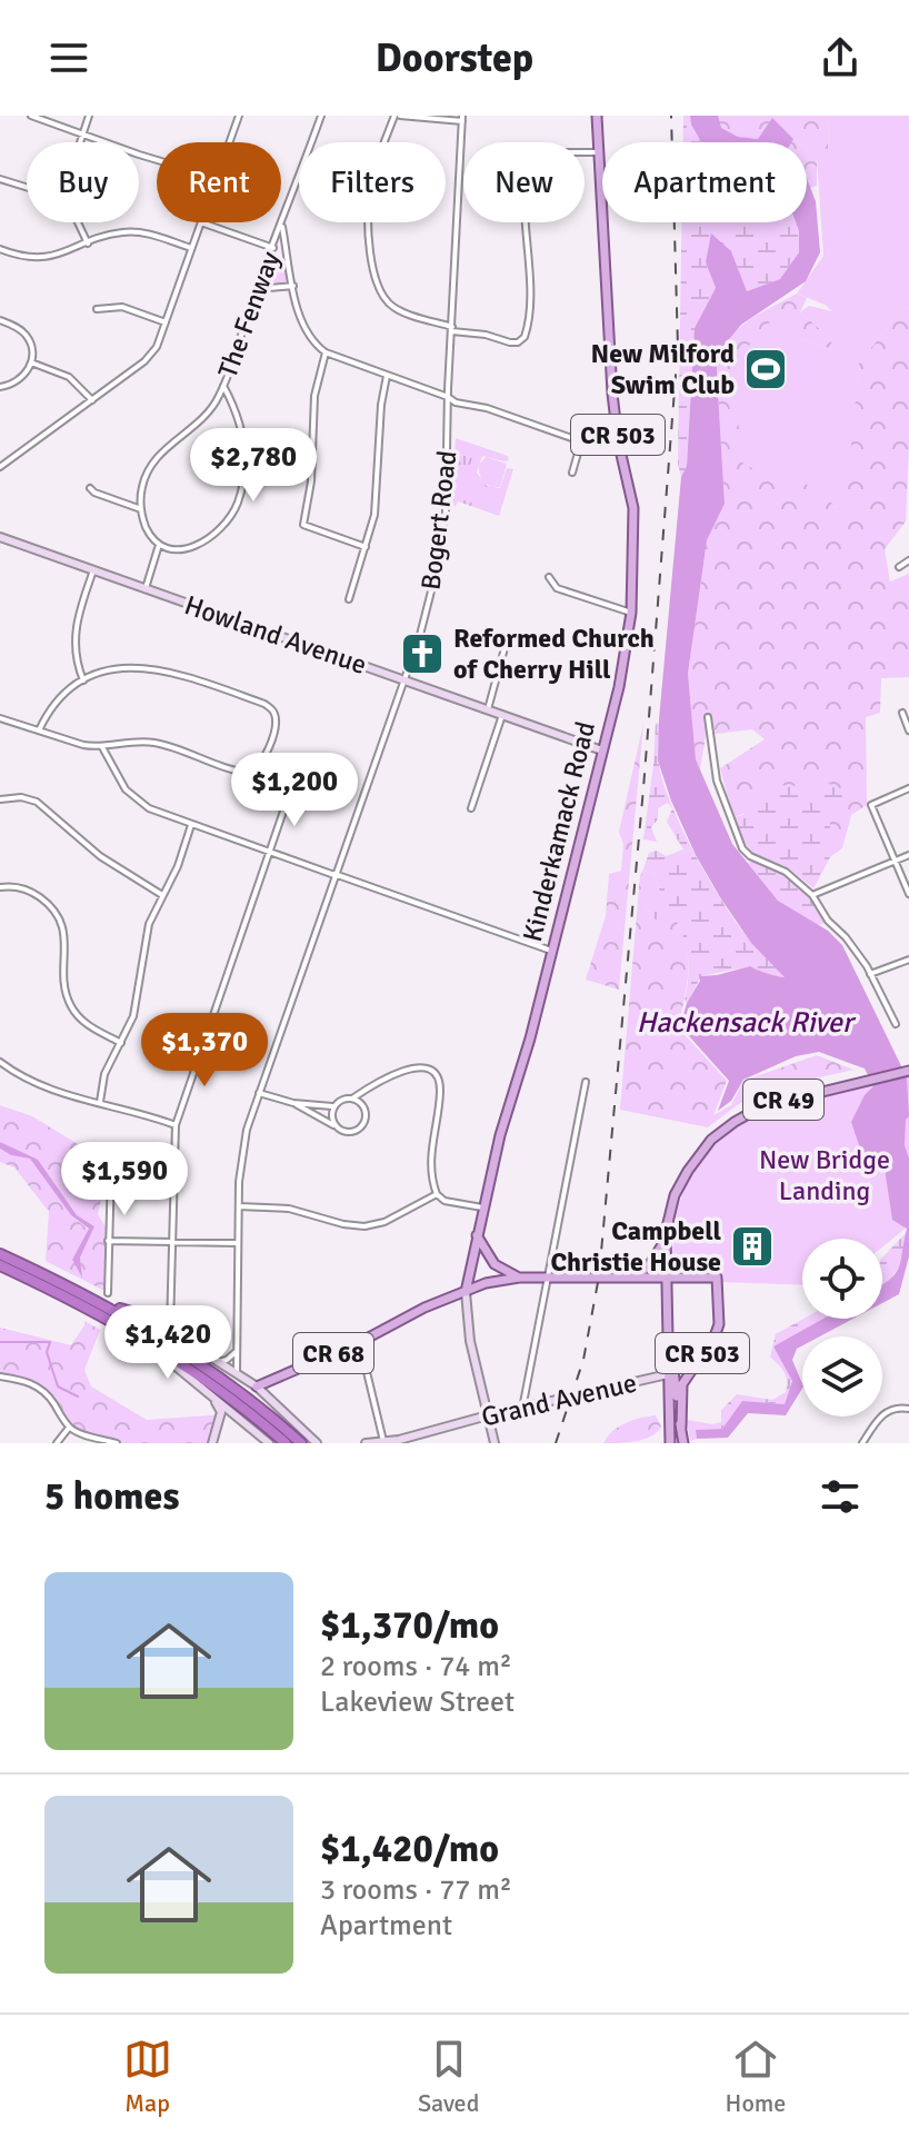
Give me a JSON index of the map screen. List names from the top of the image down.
{
  "streets": {
    "main road": [
      "CR 503",
      "Kinderkamack Road",
      "CR 49",
      "CR 68"
    ],
    "street": [
      "The Fenway",
      "Bogert Road",
      "Howland Avenue",
      "Grand Avenue"
    ]
  },
  "crossings": [
    ["CR 503", "Kinderkamack Road"],
    ["CR 503", "CR 49"],
    ["CR 503", "CR 68"],
    ["CR 503", "Grand Avenue"],
    ["Bogert Road", "Howland Avenue"],
    ["Howland Avenue", "Kinderkamack Road"],
    ["Kinderkamack Road", "CR 68"],
    ["Kinderkamack Road", "Grand Avenue"]
  ],
  "water": ["Hackensack River"],
  "parks": ["New Bridge Landing"],
  "places": {
    "sports": ["New Milford Swim Club"],
    "church": ["Reformed Church of Cherry Hill"],
    "building": ["Campbell Christie House"]
  },
  "page": {
    "header": "Doorstep",
    "chip": [
      "Buy",
      "Rent",
      "Filters",
      "New",
      "Apartment"
    ],
    "price": [
      "$2,780",
      "$1,200",
      "$1,370",
      "$1,590",
      "$1,420"
    ],
    "heading": "5 homes",
    "list": [
      {
        "name": "$1,370/mo",
        "note": "2 rooms · 74 m² · Lakeview Street"
      },
      {
        "name": "$1,420/mo",
        "note": "3 rooms · 77 m² · Apartment"
      }
    ],
    "tabs": ["Map", "Saved", "Home"]
  }
}
